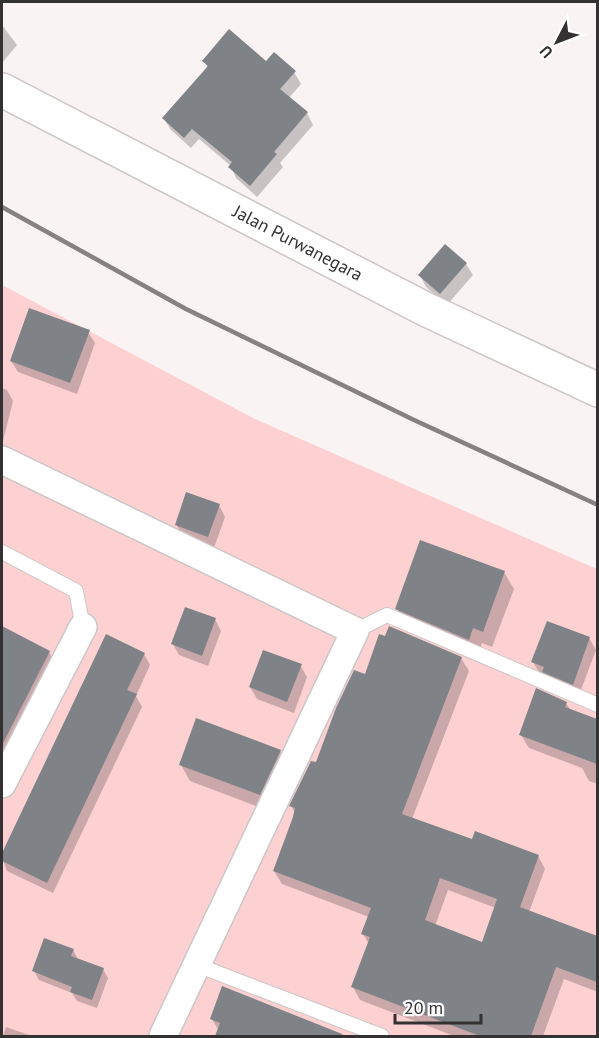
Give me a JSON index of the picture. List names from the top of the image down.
{
  "streets": {
    "street": ["Jalan Purwanegara"]
  },
  "scale_bar": "20 m",
  "north": "bottom left"
}
